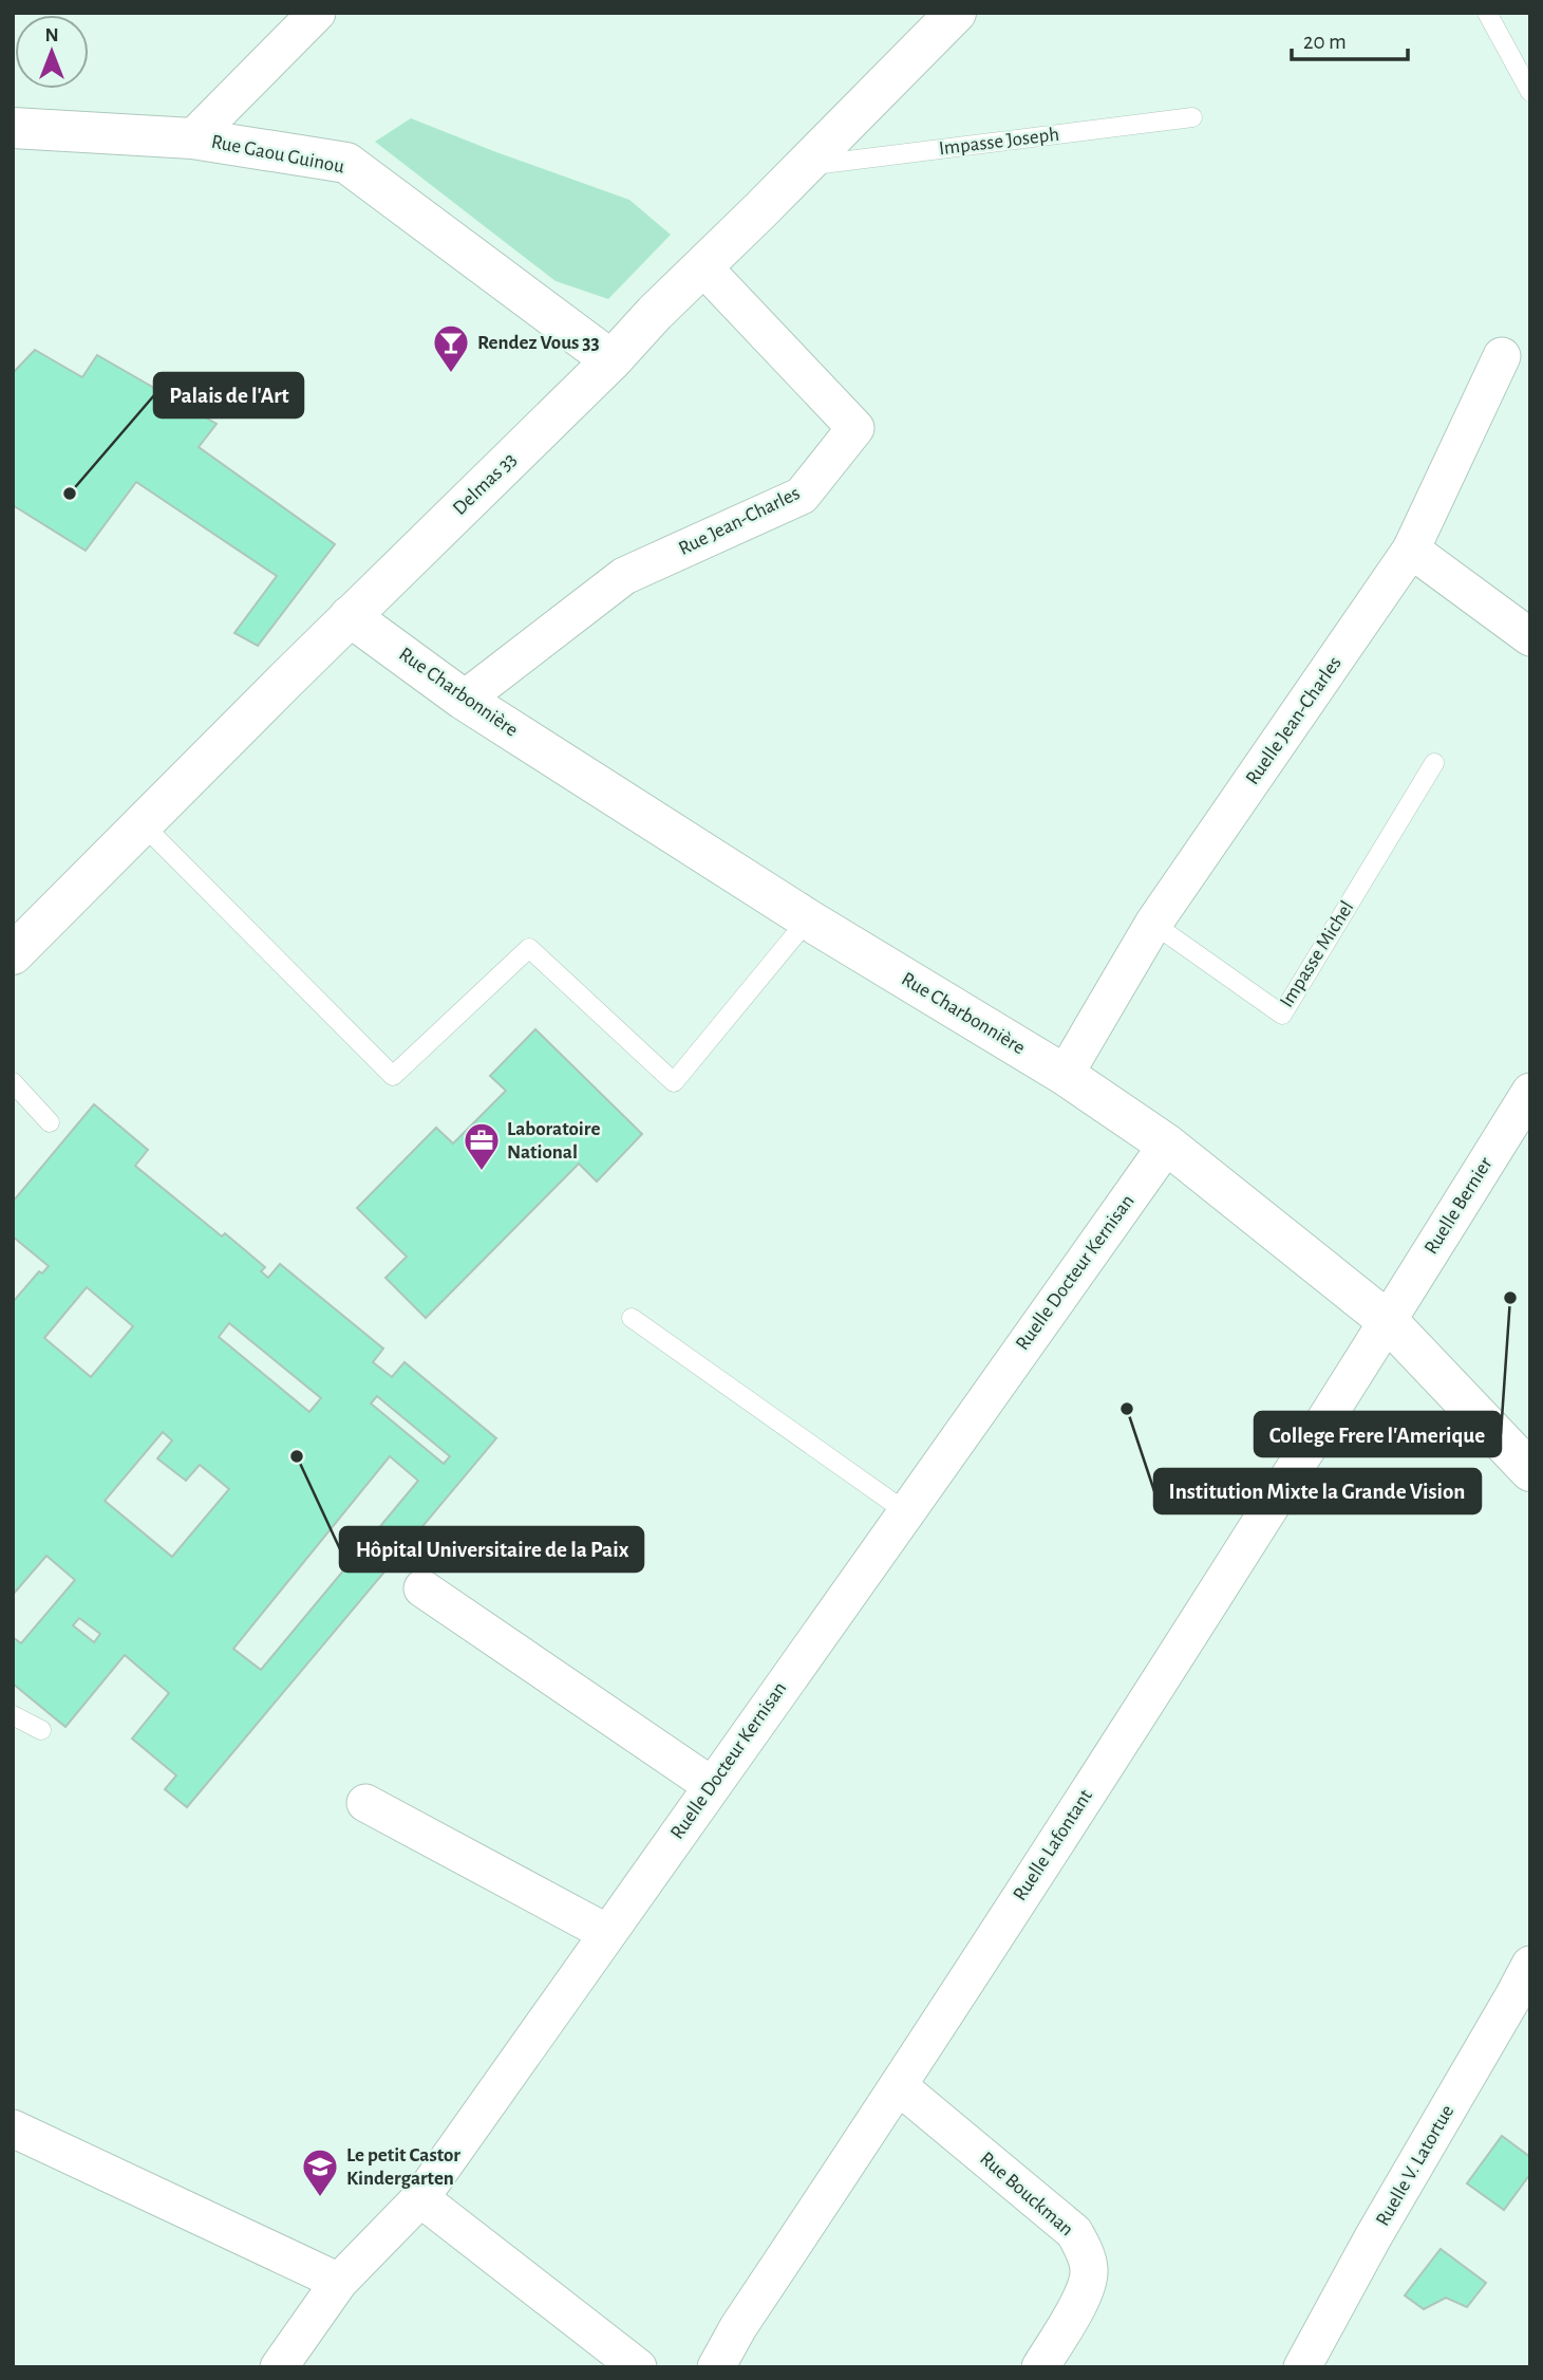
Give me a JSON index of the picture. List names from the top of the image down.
{
  "streets": {
    "street": [
      "Rue Gaou Guinou",
      "Delmas 33",
      "Rue Jean-Charles",
      "Rue Charbonnière",
      "Ruelle Jean-Charles",
      "Ruelle Bernier",
      "Ruelle Docteur Kernisan",
      "Ruelle Lafontant",
      "Ruelle V. Latortue",
      "Rue Bouckman"
    ],
    "lane": ["Impasse Joseph", "Impasse Michel"]
  },
  "crossings": [
    ["Impasse Joseph", "Delmas 33"],
    ["Rue Gaou Guinou", "Delmas 33"],
    ["Delmas 33", "Rue Jean-Charles"],
    ["Delmas 33", "Rue Charbonnière"],
    ["Rue Jean-Charles", "Rue Charbonnière"],
    ["Rue Charbonnière", "Ruelle Jean-Charles"],
    ["Rue Charbonnière", "Ruelle Bernier"],
    ["Rue Charbonnière", "Ruelle Docteur Kernisan"],
    ["Rue Charbonnière", "Ruelle Lafontant"],
    ["Ruelle Jean-Charles", "Impasse Michel"],
    ["Ruelle Bernier", "Ruelle Lafontant"],
    ["Ruelle Lafontant", "Rue Bouckman"]
  ],
  "places": {
    "bar": ["Rendez Vous 33"],
    "other": [
      "Palais de l'Art",
      "College Frere l'Amerique",
      "Institution Mixte la Grande Vision",
      "Hôpital Universitaire de la Paix"
    ],
    "office": ["Laboratoire National"],
    "school or university": ["Le petit Castor Kindergarten"]
  },
  "scale_bar": "20 m",
  "north": "top"
}
